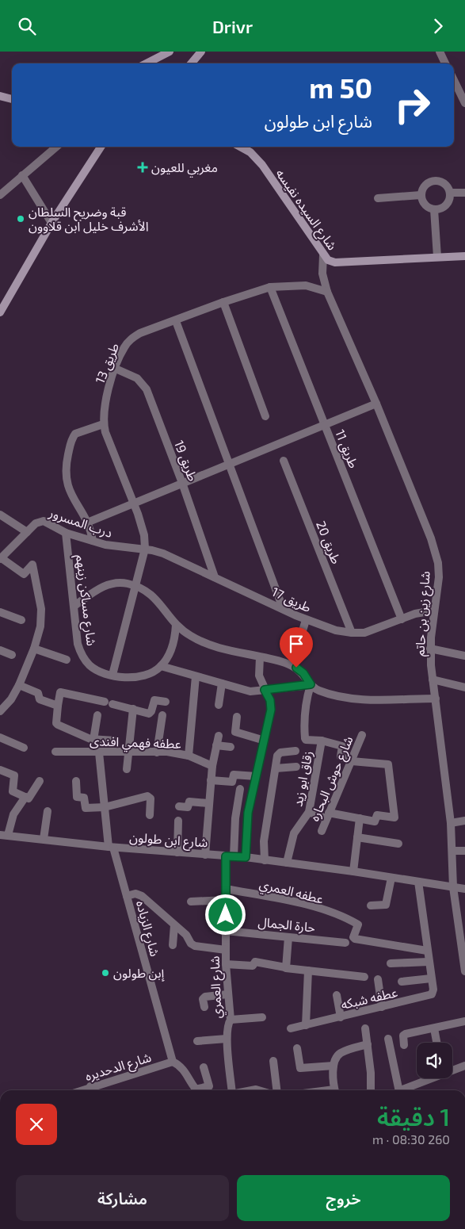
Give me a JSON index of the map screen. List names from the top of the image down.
{
  "streets": {
    "street": [
      "شارع السيده نفيسه",
      "طريق 13",
      "طريق 11",
      "طريق 19",
      "درب المسرور",
      "طريق 20",
      "طريق 17",
      "شارع مساكن زينهم",
      "شارع زين بن حاتم",
      "عطفه فهمي افندى",
      "زقاق ابو زيد",
      "شارع حوش البحاره",
      "شارع ابن طولون",
      "عطفه العمري",
      "حارة الجمال",
      "شارع الزياده",
      "شارع العمري",
      "عطفه شبكه",
      "شارع الدحديره"
    ]
  },
  "crossings": [
    ["شارع السيده نفيسه", "شارع زين بن حاتم"],
    ["طريق 13", "طريق 11"],
    ["طريق 13", "طريق 19"],
    ["طريق 13", "درب المسرور"],
    ["طريق 13", "طريق 17"],
    ["طريق 13", "شارع زين بن حاتم"],
    ["طريق 11", "طريق 17"],
    ["طريق 19", "طريق 17"],
    ["درب المسرور", "طريق 17"],
    ["درب المسرور", "شارع مساكن زينهم"],
    ["طريق 20", "طريق 17"],
    ["طريق 17", "شارع زين بن حاتم"],
    ["شارع زين بن حاتم", "شارع ابن طولون"],
    ["عطفه فهمي افندى", "شارع الزياده"],
    ["زقاق ابو زيد", "شارع ابن طولون"],
    ["شارع ابن طولون", "شارع الزياده"],
    ["شارع ابن طولون", "شارع العمري"],
    ["عطفه العمري", "شارع العمري"],
    ["حارة الجمال", "شارع العمري"],
    ["شارع الزياده", "شارع الدحديره"]
  ],
  "places": {
    "health": ["مغربي للعيون"],
    "other": ["قبة وضريح السلطان الأشرف خليل ابن قلاوون", "إبن طولون"]
  },
  "page": {
    "header": "Drivr",
    "turn": ["50 m", "شارع ابن طولون"],
    "heading": ["1 دقيقة", "260 m · 08:30"],
    "buttons": ["خروج", "مشاركة"]
  }
}
